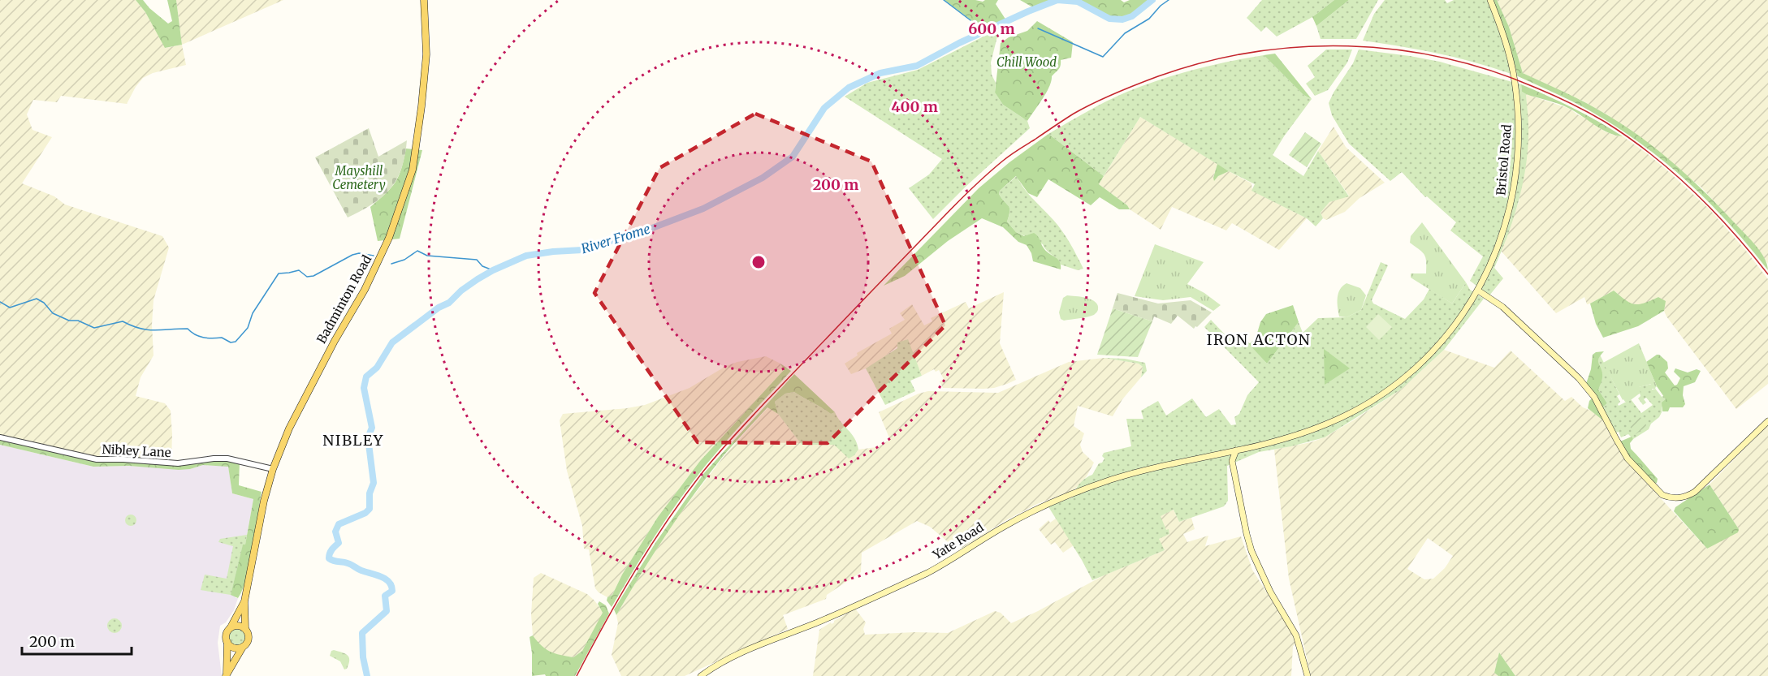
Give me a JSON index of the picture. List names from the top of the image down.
{
  "streets": {
    "main road": ["Bristol Road", "Badminton Road", "Yate Road"],
    "street": ["Nibley Lane"]
  },
  "crossings": [
    ["Bristol Road", "Yate Road"],
    ["Badminton Road", "Nibley Lane"]
  ],
  "districts": ["IRON ACTON", "NIBLEY"],
  "water": ["River Frome"],
  "parks": ["Chill Wood", "Mayshill Cemetery"],
  "scale_bar": "200 m",
  "rings": ["600 m", "400 m", "200 m"]
}
